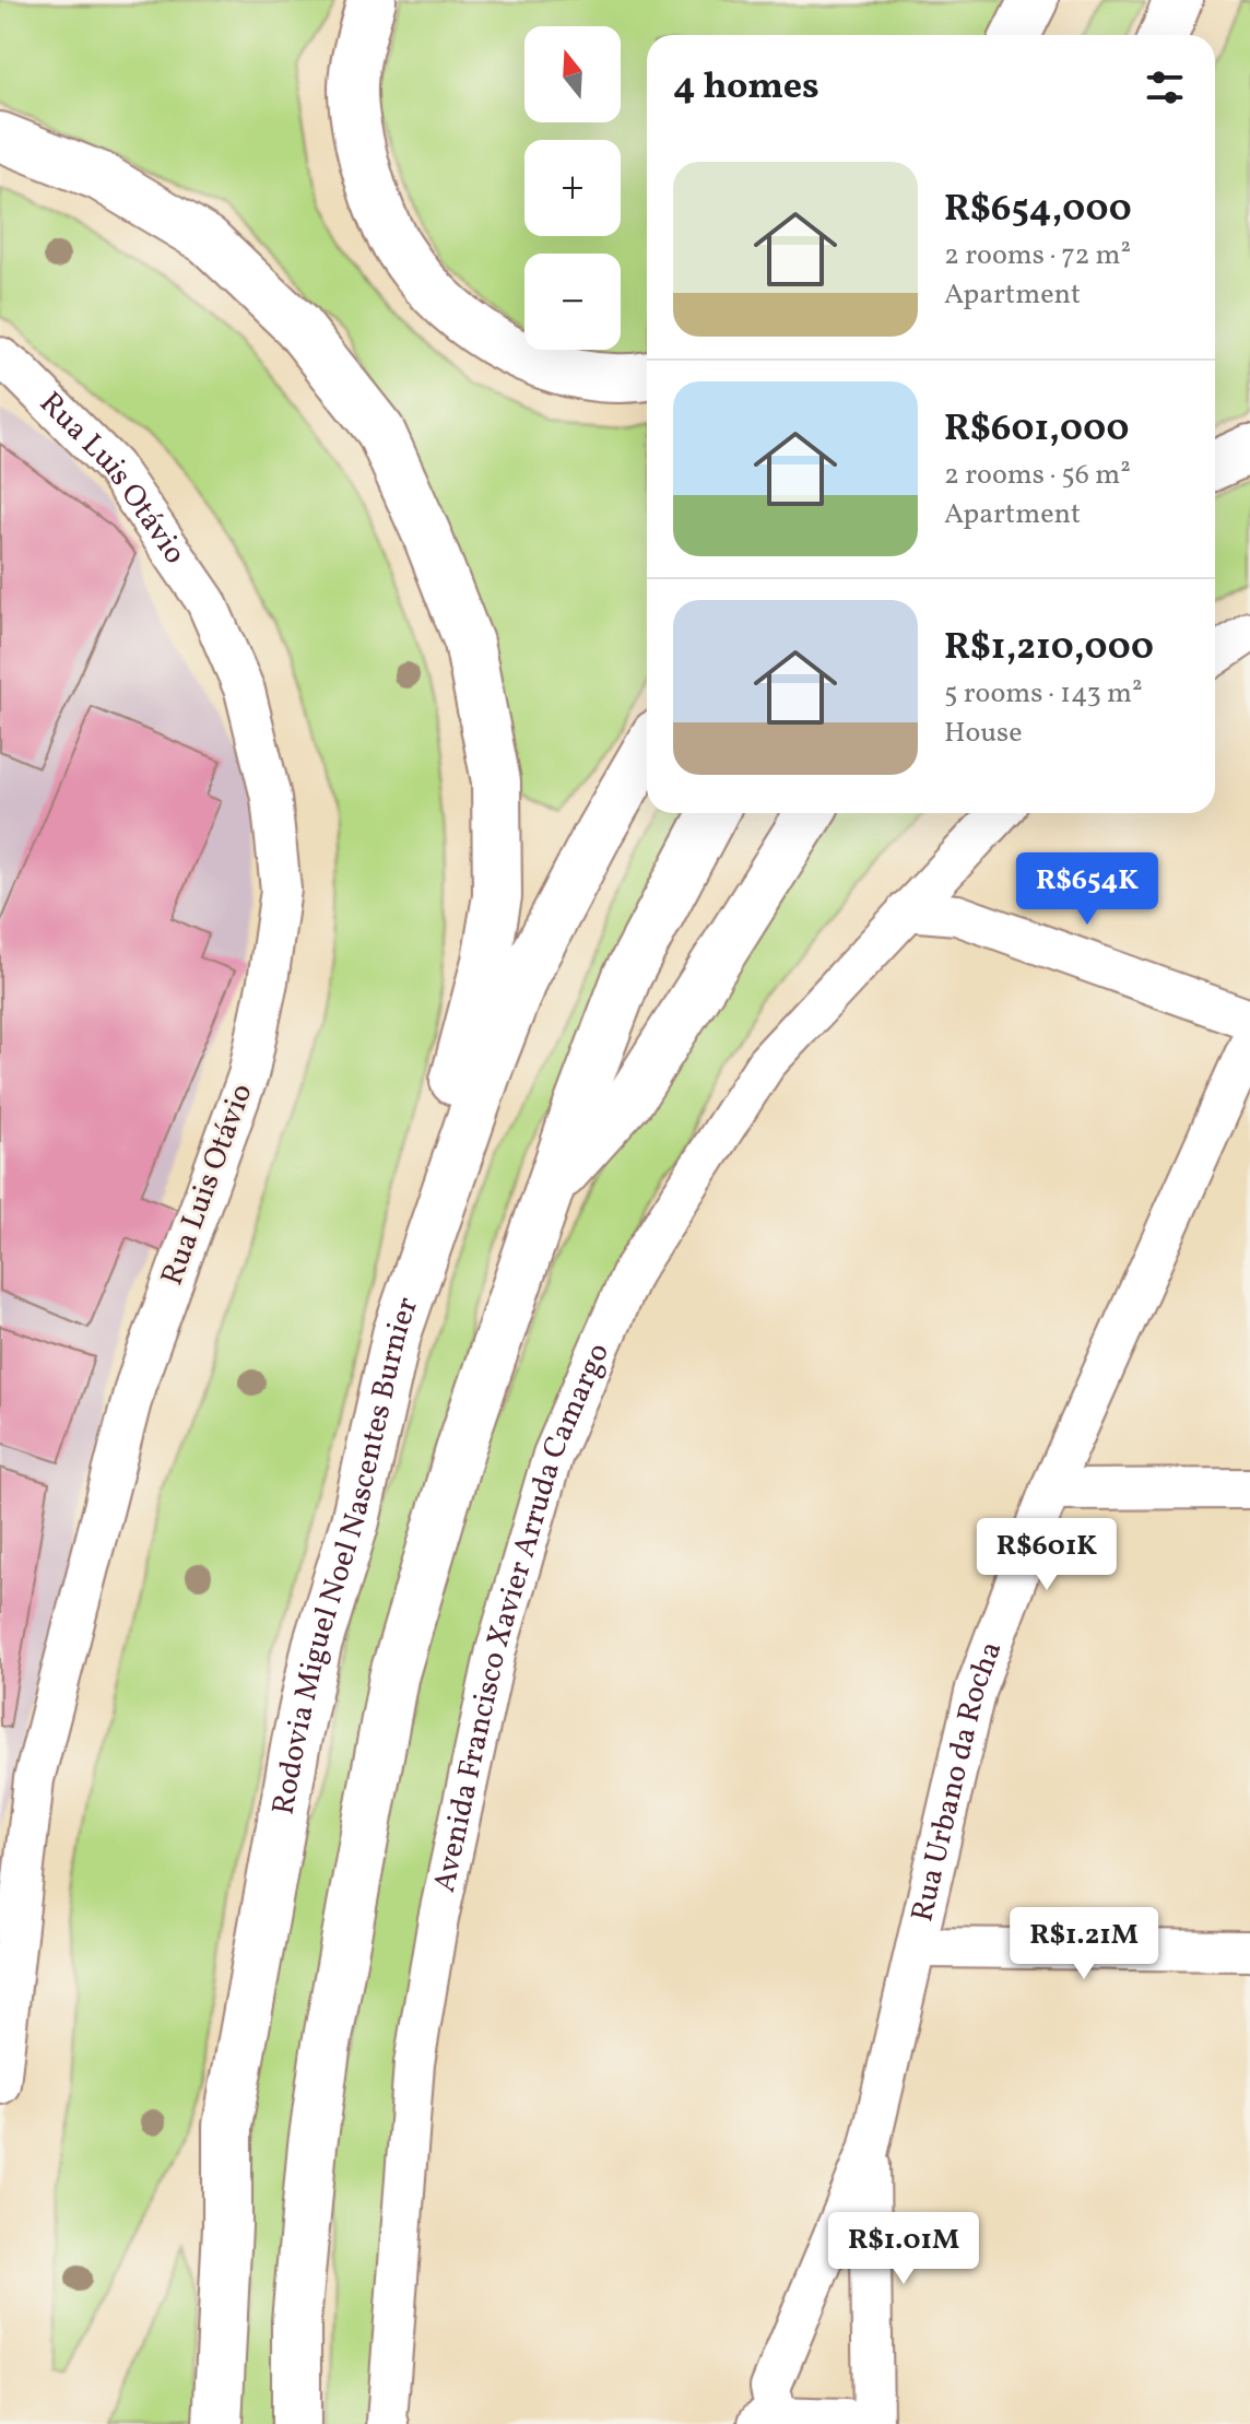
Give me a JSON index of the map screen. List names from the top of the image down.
{
  "streets": {
    "main road": ["Rodovia Miguel Noel Nascentes Burnier"],
    "street": ["Rua Luis Otávio", "Avenida Francisco Xavier Arruda Camargo", "Rua Urbano da Rocha"]
  },
  "north": "top",
  "page": {
    "map_buttons": ["+", "−"],
    "heading": "4 homes",
    "list": [
      {
        "name": "R$654,000",
        "note": "2 rooms · 72 m² · Apartment"
      },
      {
        "name": "R$601,000",
        "note": "2 rooms · 56 m² · Apartment"
      },
      {
        "name": "R$1,210,000",
        "note": "5 rooms · 143 m² · House"
      }
    ],
    "price": [
      "R$654K",
      "R$601K",
      "R$1.21M",
      "R$1.01M"
    ]
  }
}
